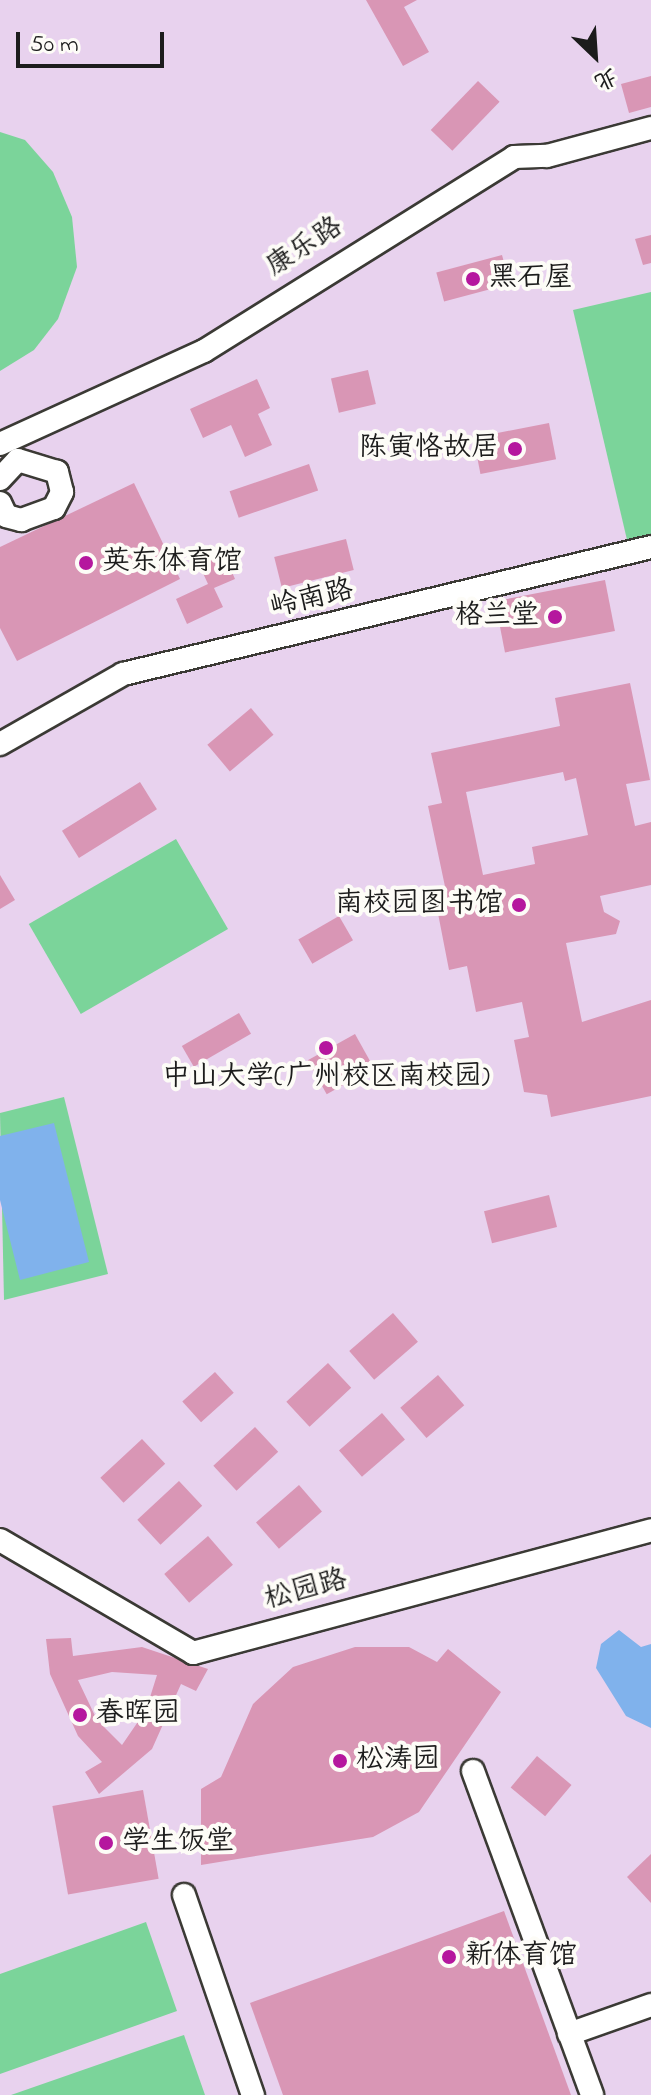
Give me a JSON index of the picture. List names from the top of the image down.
{
  "streets": {
    "lane": ["康乐路", "岭南路", "松园路"]
  },
  "places": [
    "黑石屋",
    "陈寅恪故居",
    "英东体育馆",
    "格兰堂",
    "南校园图书馆",
    "中山大学(广州校区南校园)",
    "春晖园",
    "松涛园",
    "学生饭堂",
    "新体育馆"
  ],
  "scale_bar": "50 m",
  "north": "bottom right"
}
